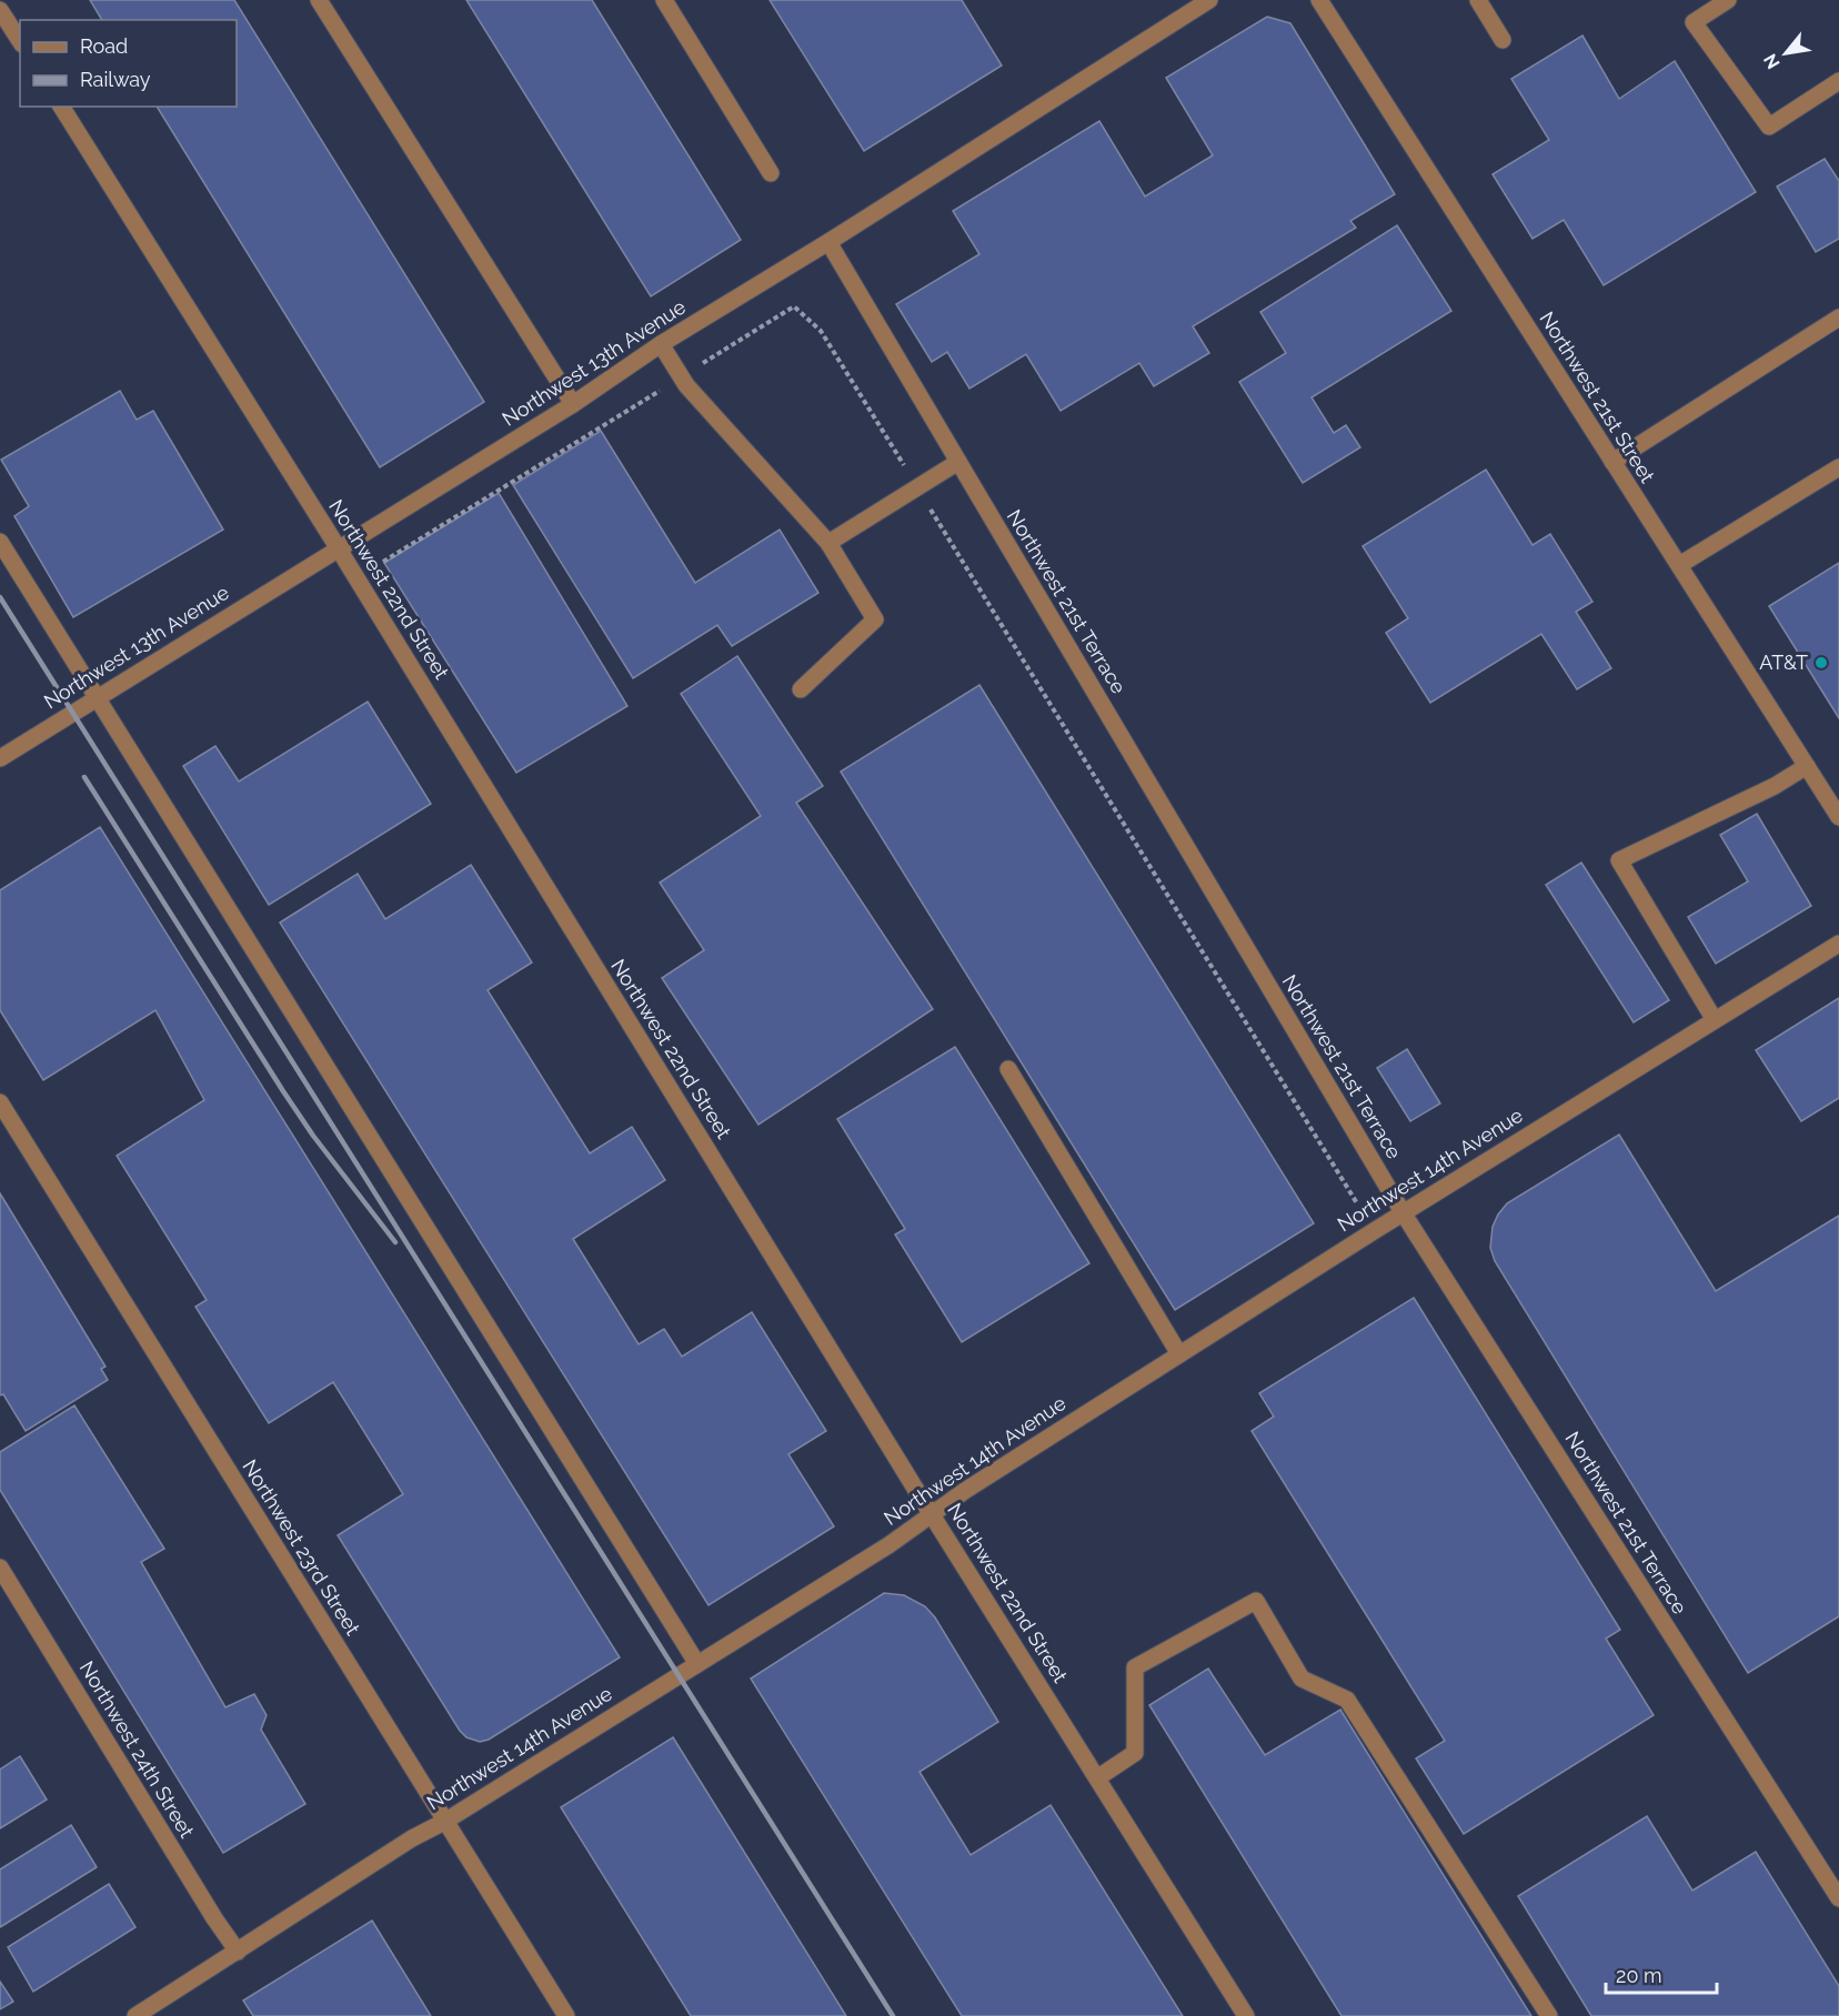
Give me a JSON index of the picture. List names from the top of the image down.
{
  "streets": {
    "street": [
      "Northwest 13th Avenue",
      "Northwest 21st Street",
      "Northwest 22nd Street",
      "Northwest 21st Terrace",
      "Northwest 14th Avenue",
      "Northwest 23rd Street",
      "Northwest 24th Street"
    ]
  },
  "crossings": [
    ["Northwest 13th Avenue", "Northwest 22nd Street"],
    ["Northwest 13th Avenue", "Northwest 21st Terrace"],
    ["Northwest 22nd Street", "Northwest 14th Avenue"],
    ["Northwest 21st Terrace", "Northwest 14th Avenue"],
    ["Northwest 14th Avenue", "Northwest 23rd Street"],
    ["Northwest 14th Avenue", "Northwest 24th Street"]
  ],
  "places": ["AT&T"],
  "legend": ["Road", "Railway"],
  "scale_bar": "20 m",
  "north": "bottom left"
}
